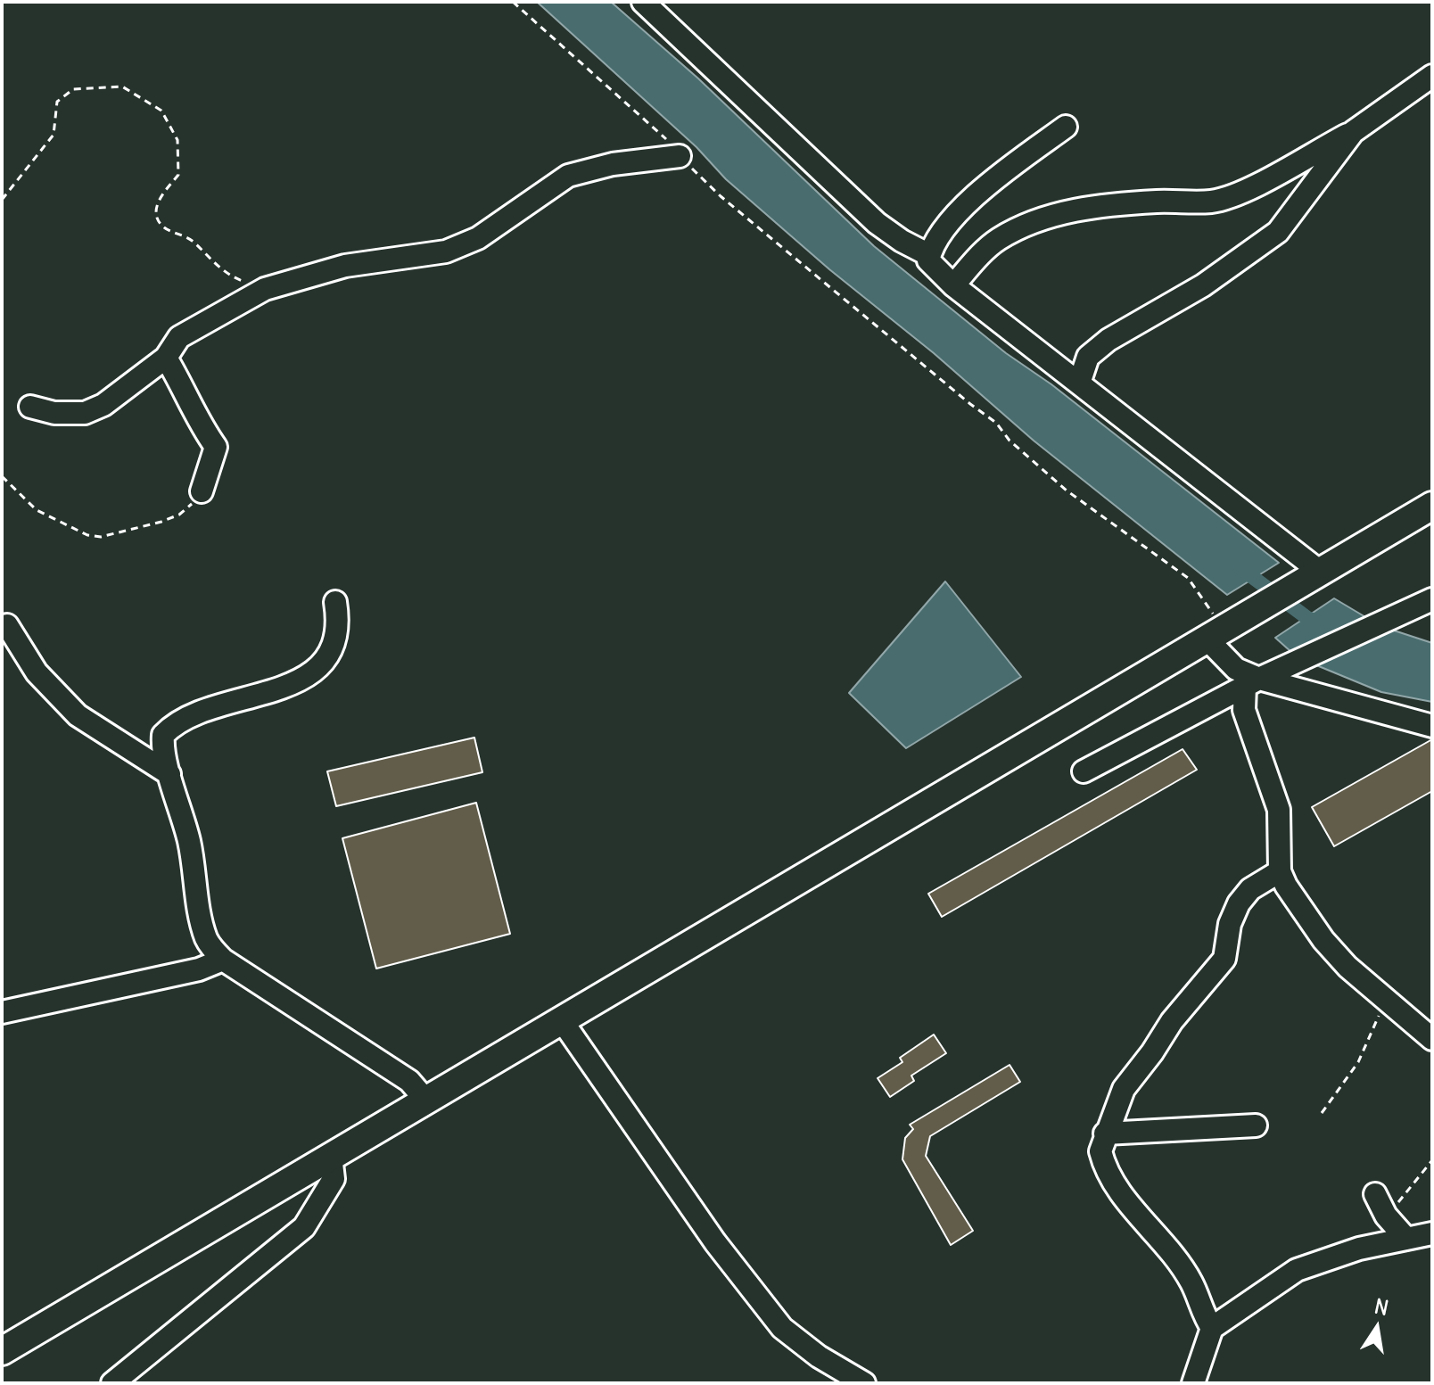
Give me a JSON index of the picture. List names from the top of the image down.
{
  "north": "top"
}
